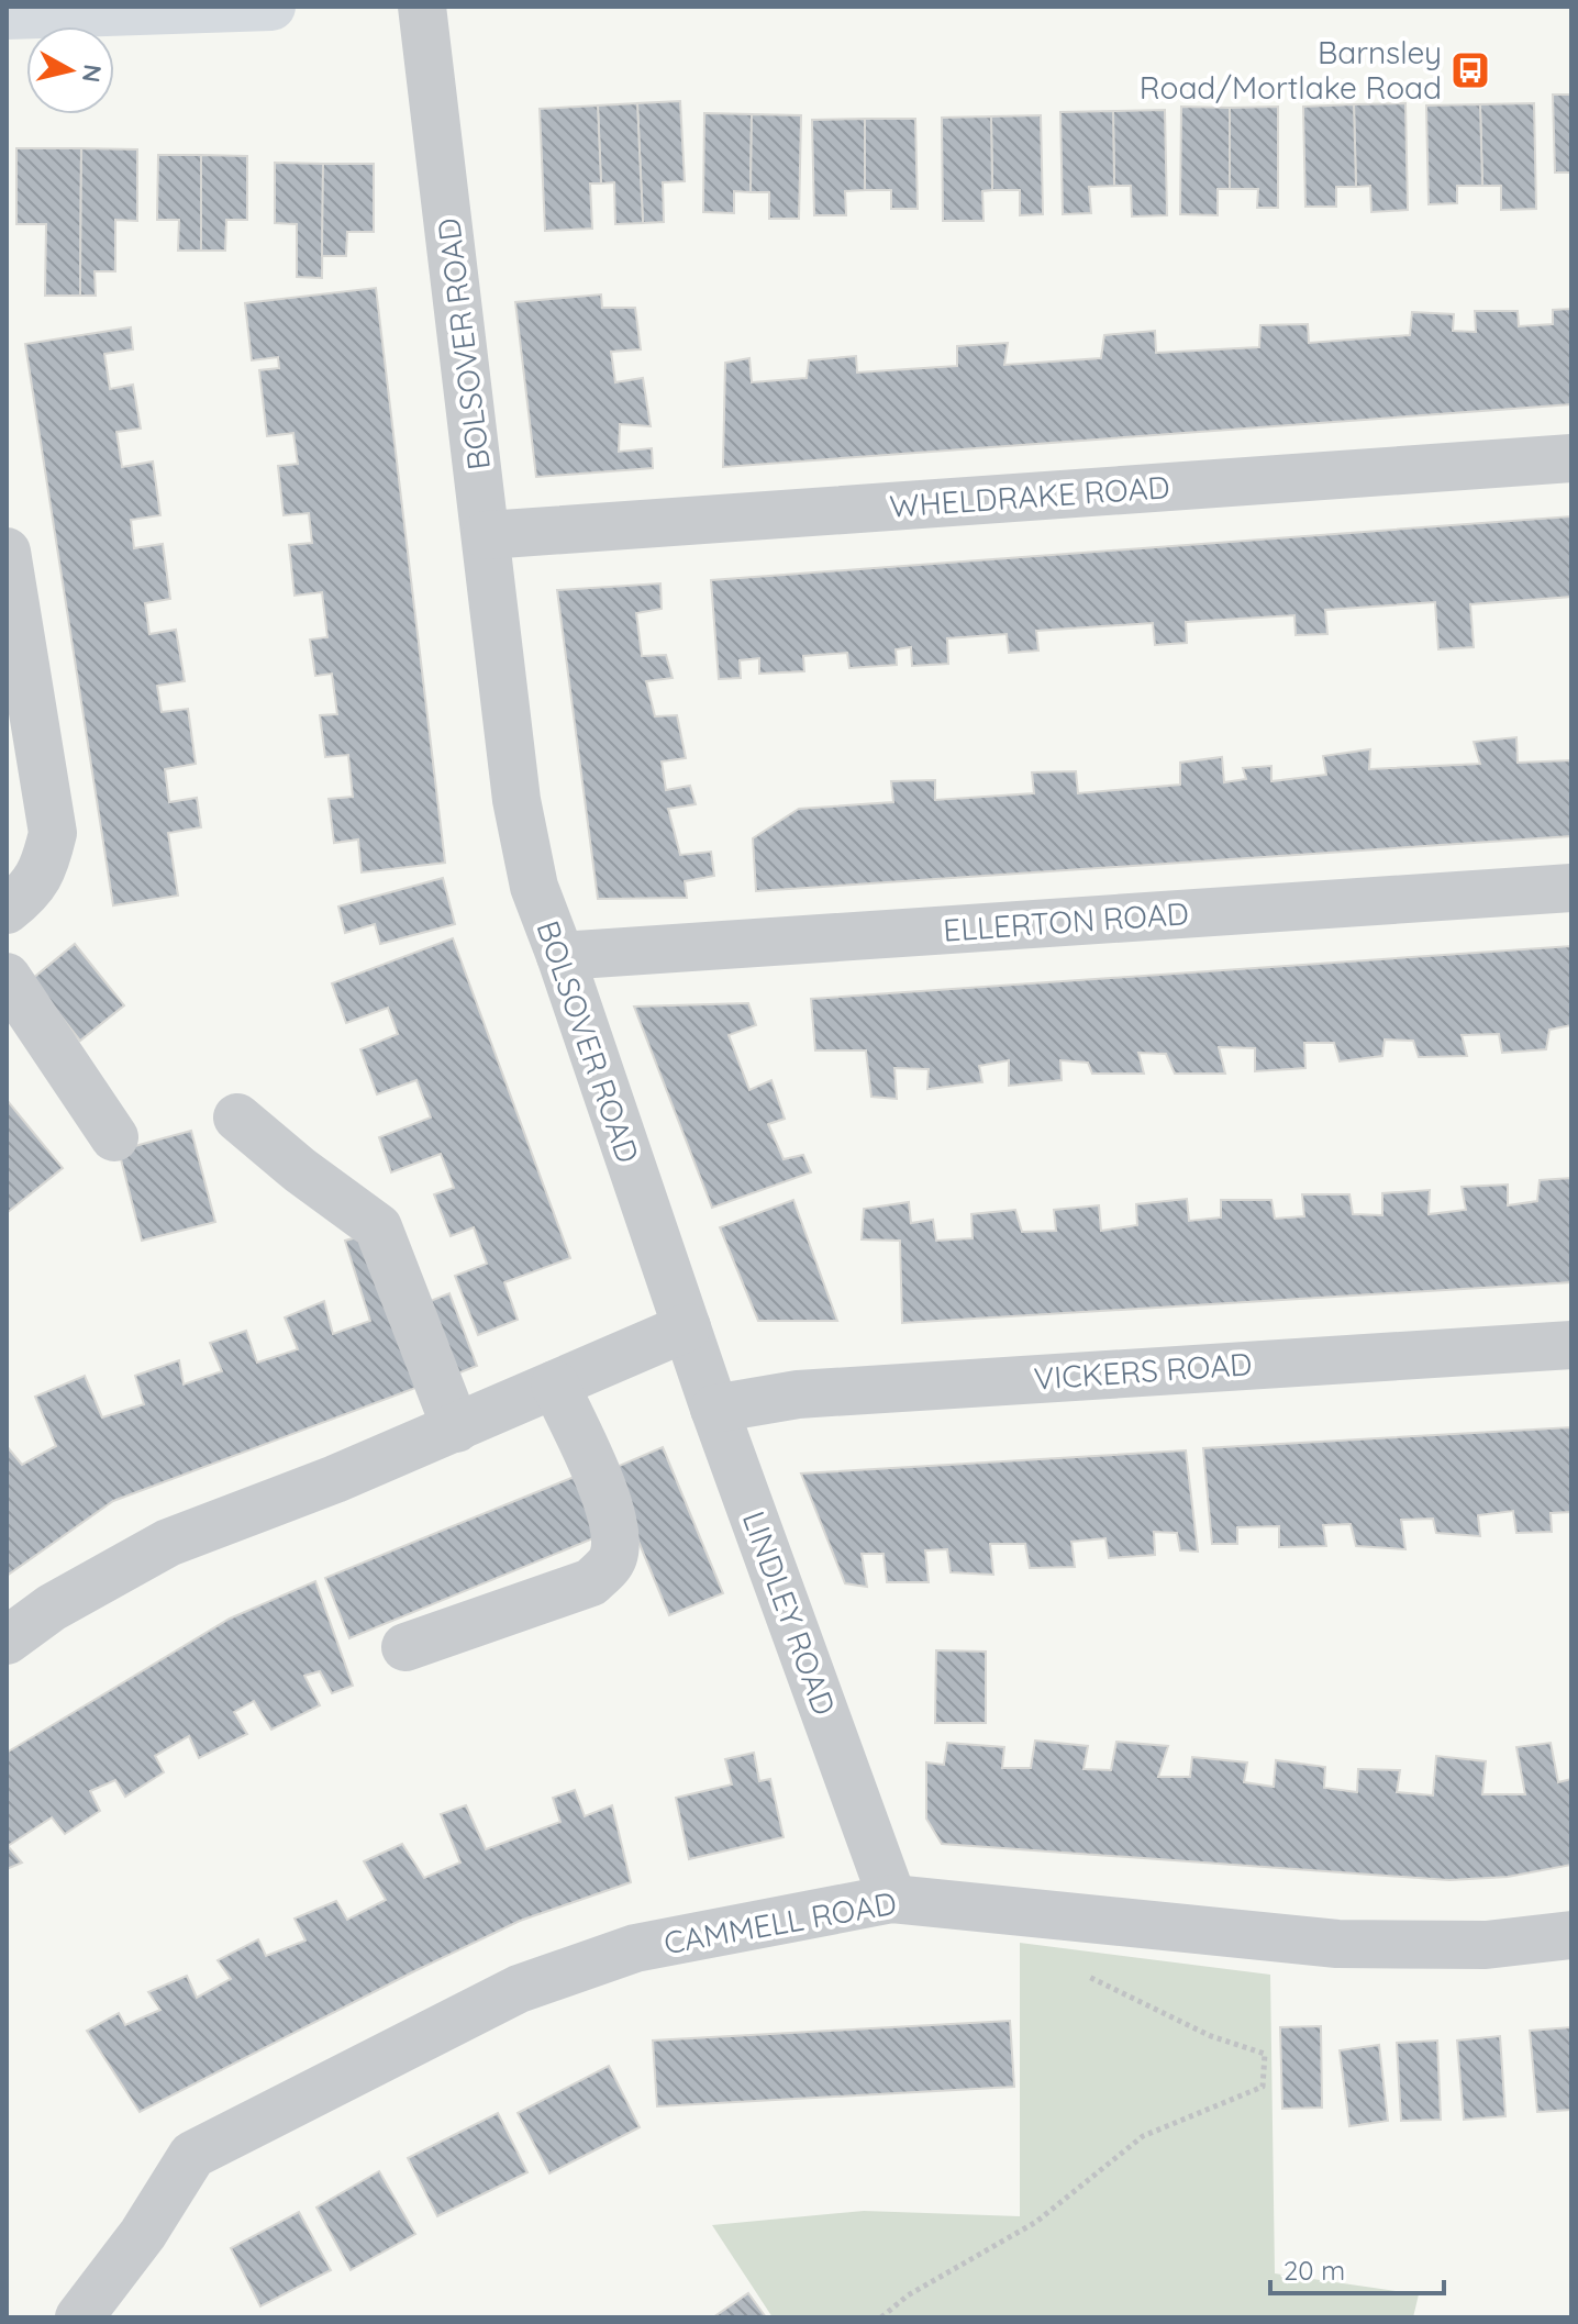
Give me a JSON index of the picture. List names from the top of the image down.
{
  "streets": {
    "street": [
      "BOLSOVER ROAD",
      "WHELDRAKE ROAD",
      "ELLERTON ROAD",
      "VICKERS ROAD",
      "LINDLEY ROAD",
      "CAMMELL ROAD"
    ]
  },
  "crossings": [
    ["BOLSOVER ROAD", "WHELDRAKE ROAD"],
    ["BOLSOVER ROAD", "ELLERTON ROAD"],
    ["BOLSOVER ROAD", "LINDLEY ROAD"],
    ["VICKERS ROAD", "LINDLEY ROAD"],
    ["LINDLEY ROAD", "CAMMELL ROAD"]
  ],
  "places": {
    "bus stop": ["Barnsley Road/Mortlake Road"]
  },
  "scale_bar": "20 m",
  "north": "right"
}
